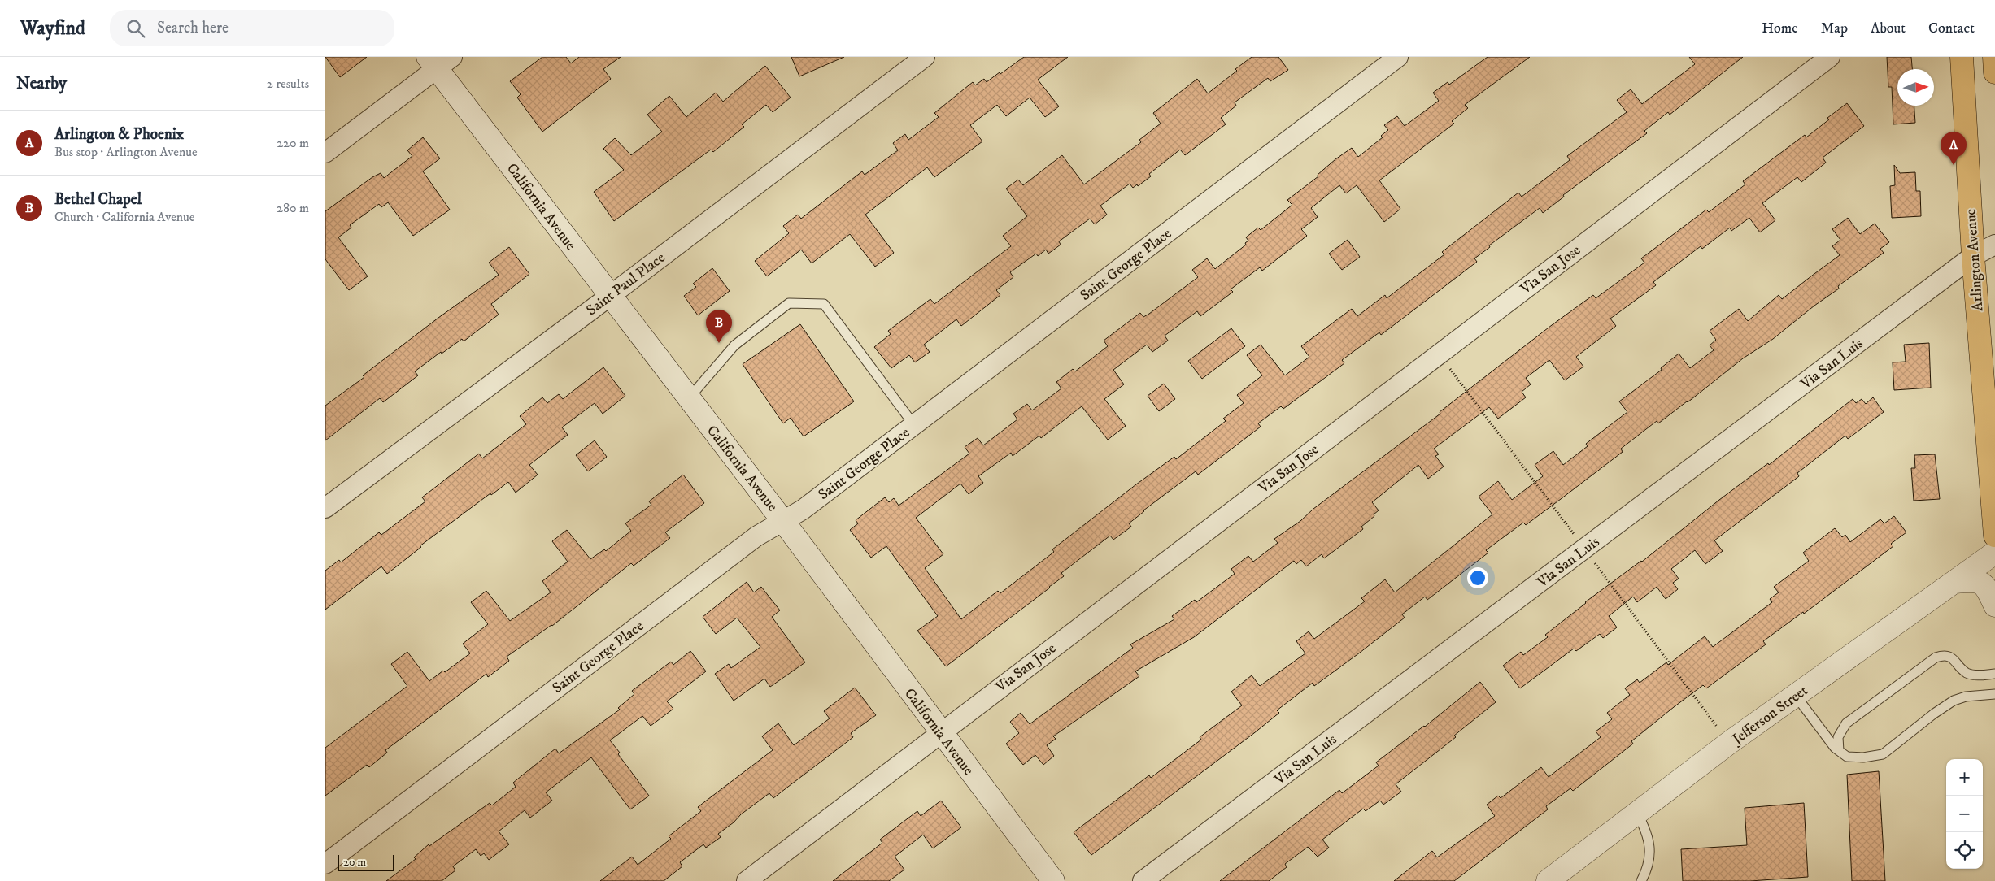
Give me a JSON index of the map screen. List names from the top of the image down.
{
  "streets": {
    "main road": ["California Avenue", "Arlington Avenue", "Jefferson Street"],
    "street": [
      "Saint George Place",
      "Via San Jose",
      "Saint Paul Place",
      "Via San Luis"
    ]
  },
  "crossings": [
    ["California Avenue", "Saint George Place"],
    ["California Avenue", "Via San Jose"],
    ["California Avenue", "Saint Paul Place"],
    ["Arlington Avenue", "Via San Luis"]
  ],
  "scale_bar": "20 m",
  "north": "right",
  "page": {
    "header": "Wayfind",
    "search": "Search here",
    "nav": [
      "Home",
      "Map",
      "About",
      "Contact"
    ],
    "heading": ["Nearby", "2 results"],
    "list": [
      {
        "mark": "A",
        "name": "Arlington & Phoenix",
        "note": "Bus stop · Arlington Avenue",
        "value": "220 m"
      },
      {
        "mark": "B",
        "name": "Bethel Chapel",
        "note": "Church · California Avenue",
        "value": "280 m"
      }
    ],
    "pins": ["A", "B"],
    "map_buttons": ["+", "−"],
    "scale": "20 m"
  }
}
